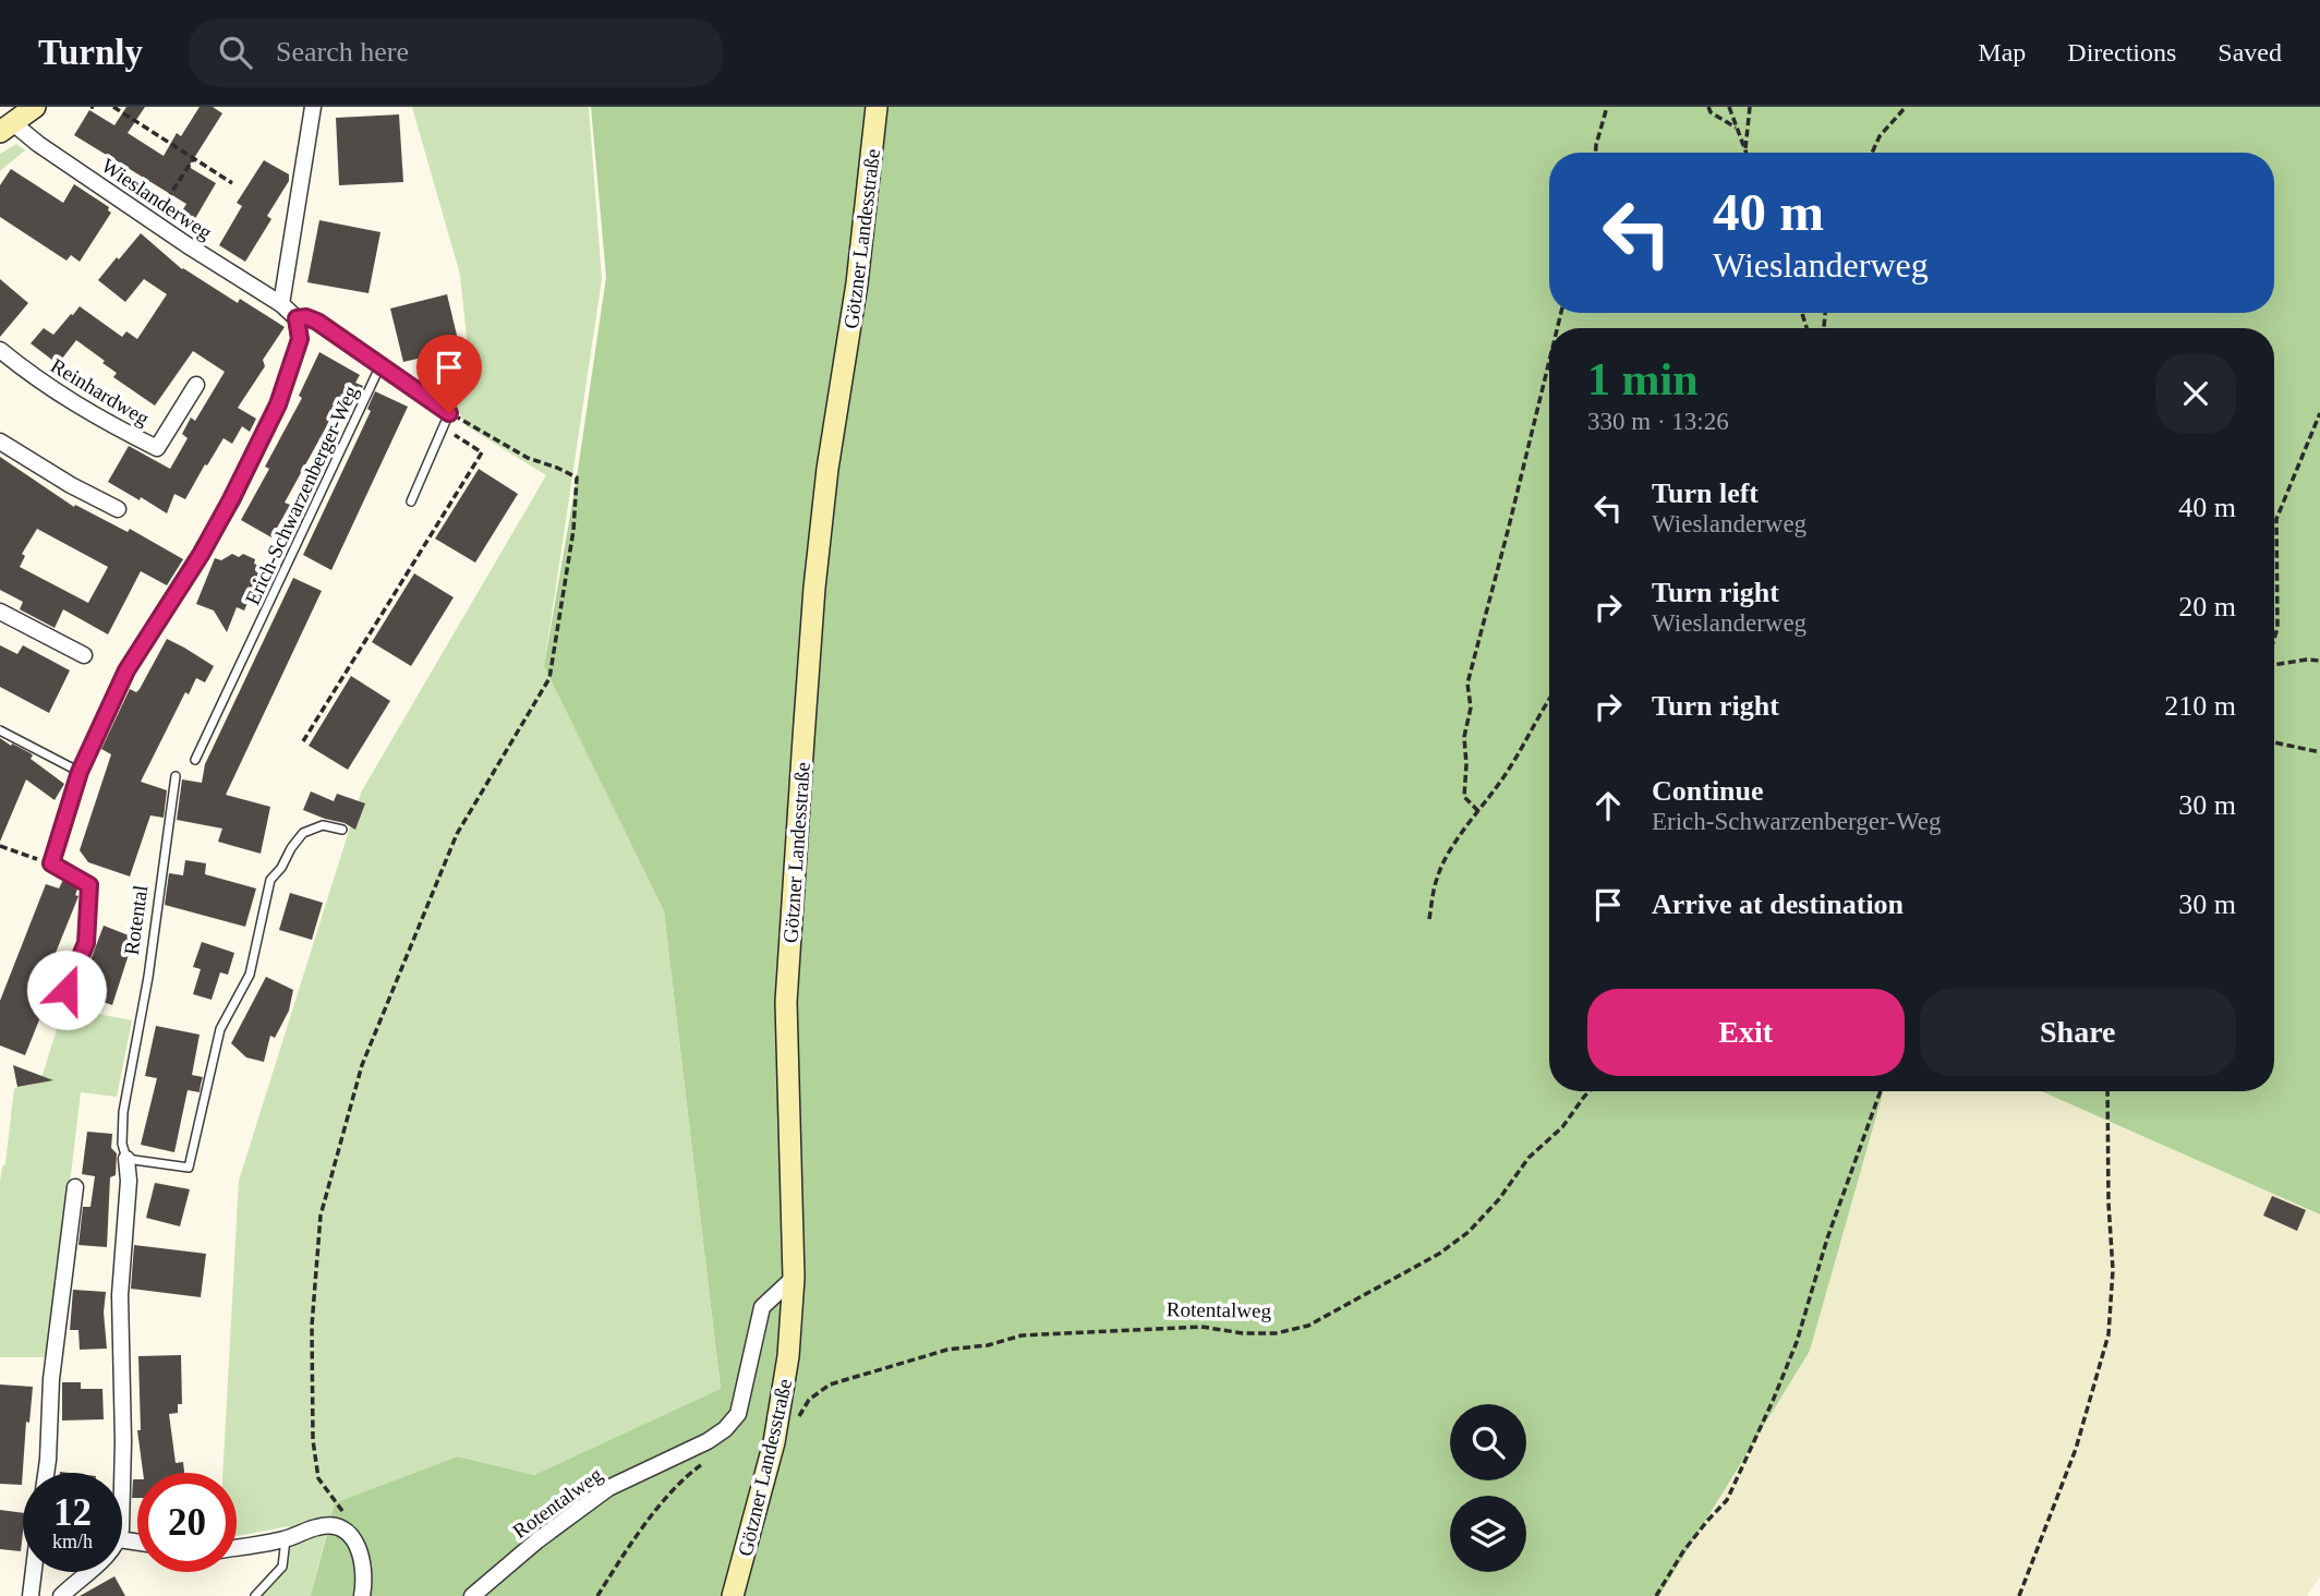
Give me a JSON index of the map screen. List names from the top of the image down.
{
  "streets": {
    "main road": ["Götzner Landesstraße"],
    "street": [
      "Wieslanderweg",
      "Reinhardweg",
      "Rotental",
      "Rotentalweg"
    ],
    "lane": ["Erich-Schwarzenberger-Weg"]
  },
  "crossings": [
    ["Götzner Landesstraße", "Rotentalweg"]
  ],
  "page": {
    "header": "Turnly",
    "search": "Search here",
    "nav": ["Map", "Directions", "Saved"],
    "turn": ["40 m", "Wieslanderweg"],
    "heading": ["1 min", "330 m · 13:26"],
    "list": [
      {
        "name": "Turn left",
        "note": "Wieslanderweg",
        "value": "40 m"
      },
      {
        "name": "Turn right",
        "note": "Wieslanderweg",
        "value": "20 m"
      },
      {
        "name": "Turn right",
        "value": "210 m"
      },
      {
        "name": "Continue",
        "note": "Erich-Schwarzenberger-Weg",
        "value": "30 m"
      },
      {
        "name": "Arrive at destination",
        "value": "30 m"
      }
    ],
    "buttons": ["Exit", "Share"],
    "speed": "12 km/h",
    "limit": "20"
  }
}
